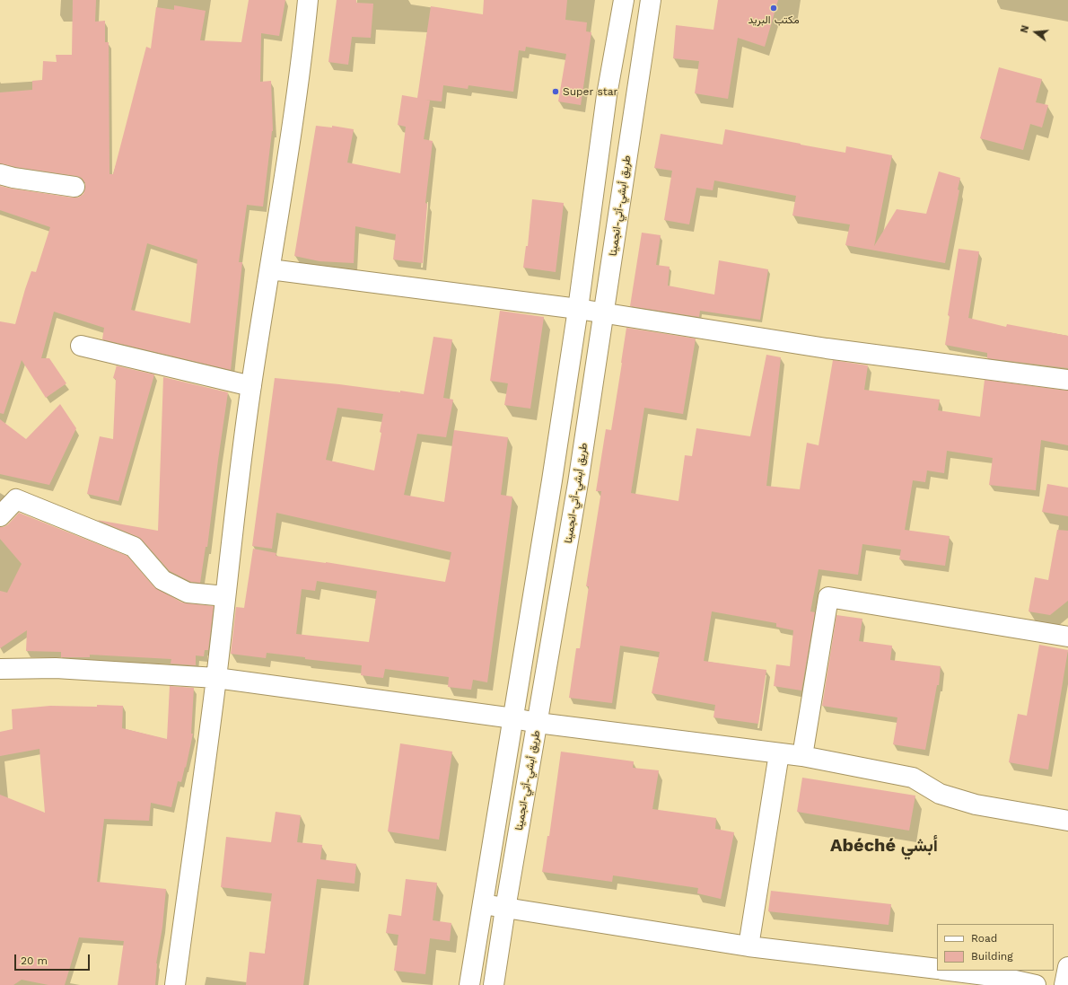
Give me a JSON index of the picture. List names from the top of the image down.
{
  "streets": {
    "main road": ["طريق أبشي-أتي-انجمينا"]
  },
  "districts": ["Abéché أبشي"],
  "places": ["مكتب البريد", "Super star"],
  "legend": ["Road", "Building"],
  "scale_bar": "20 m",
  "north": "left"
}
